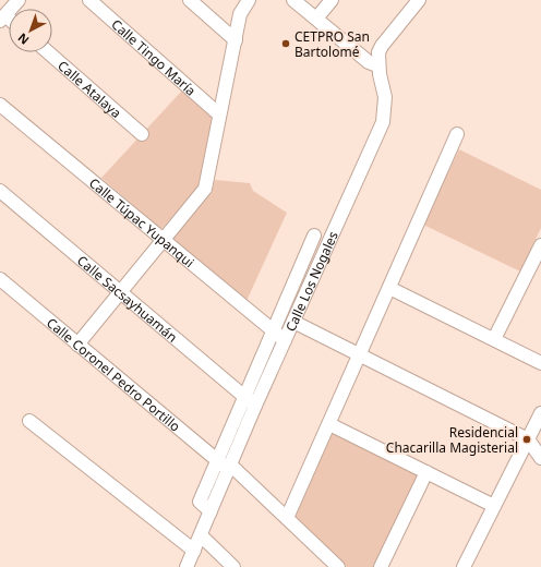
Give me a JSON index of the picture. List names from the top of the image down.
{
  "streets": {
    "street": [
      "Calle Tingo María",
      "Calle Atalaya",
      "Calle Túpac Yupanqui",
      "Calle Los Nogales",
      "Calle Sacsayhuamán",
      "Calle Coronel Pedro Portillo"
    ]
  },
  "crossings": [
    ["Calle Túpac Yupanqui", "Calle Los Nogales"],
    ["Calle Los Nogales", "Calle Sacsayhuamán"],
    ["Calle Los Nogales", "Calle Coronel Pedro Portillo"]
  ],
  "places": ["CETPRO San Bartolomé", "Residencial Chacarilla Magisterial"],
  "north": "bottom left"
}
